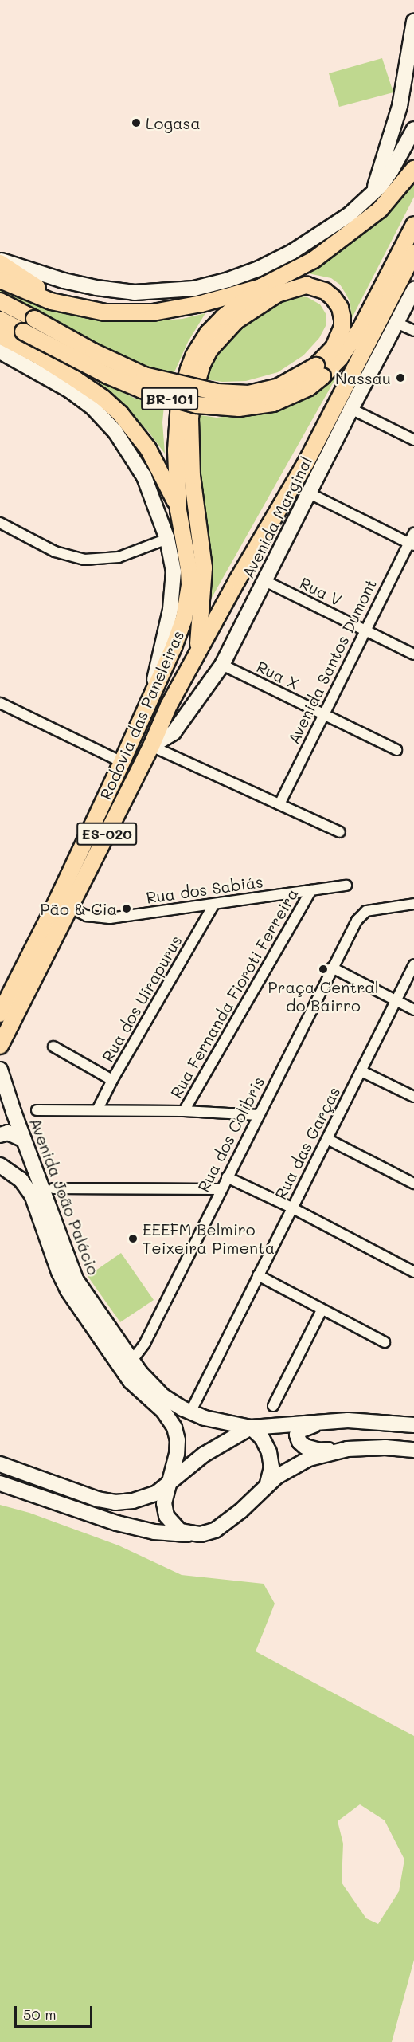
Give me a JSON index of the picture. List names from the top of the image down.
{
  "streets": {
    "main road": [
      "BR-101",
      "Avenida Marginal",
      "Rodovia das Paneleiras",
      "ES-020",
      "Avenida João Palácio"
    ],
    "street": [
      "Rua V",
      "Avenida Santos Dumont",
      "Rua X",
      "Rua dos Sabiás",
      "Rua Fernanda Fioroti Ferreira",
      "Rua dos Uirapurus",
      "Rua dos Colibris",
      "Rua das Garças"
    ]
  },
  "crossings": [
    ["Avenida Marginal", "Rua V"],
    ["Avenida Marginal", "Rua X"],
    ["Avenida Marginal", "Rodovia das Paneleiras"],
    ["Rua V", "Avenida Santos Dumont"],
    ["Avenida Santos Dumont", "Rua X"],
    ["Rodovia das Paneleiras", "Rua dos Sabiás"],
    ["Rua dos Sabiás", "Rua Fernanda Fioroti Ferreira"],
    ["Rua dos Sabiás", "Rua dos Uirapurus"],
    ["Rua dos Colibris", "Avenida João Palácio"],
    ["Rua das Garças", "Avenida João Palácio"]
  ],
  "places": [
    "Logasa",
    "Nassau",
    "Pão & Cia",
    "Praça Central do Bairro",
    "EEEFM Belmiro Teixeira Pimenta"
  ],
  "scale_bar": "50 m"
}
